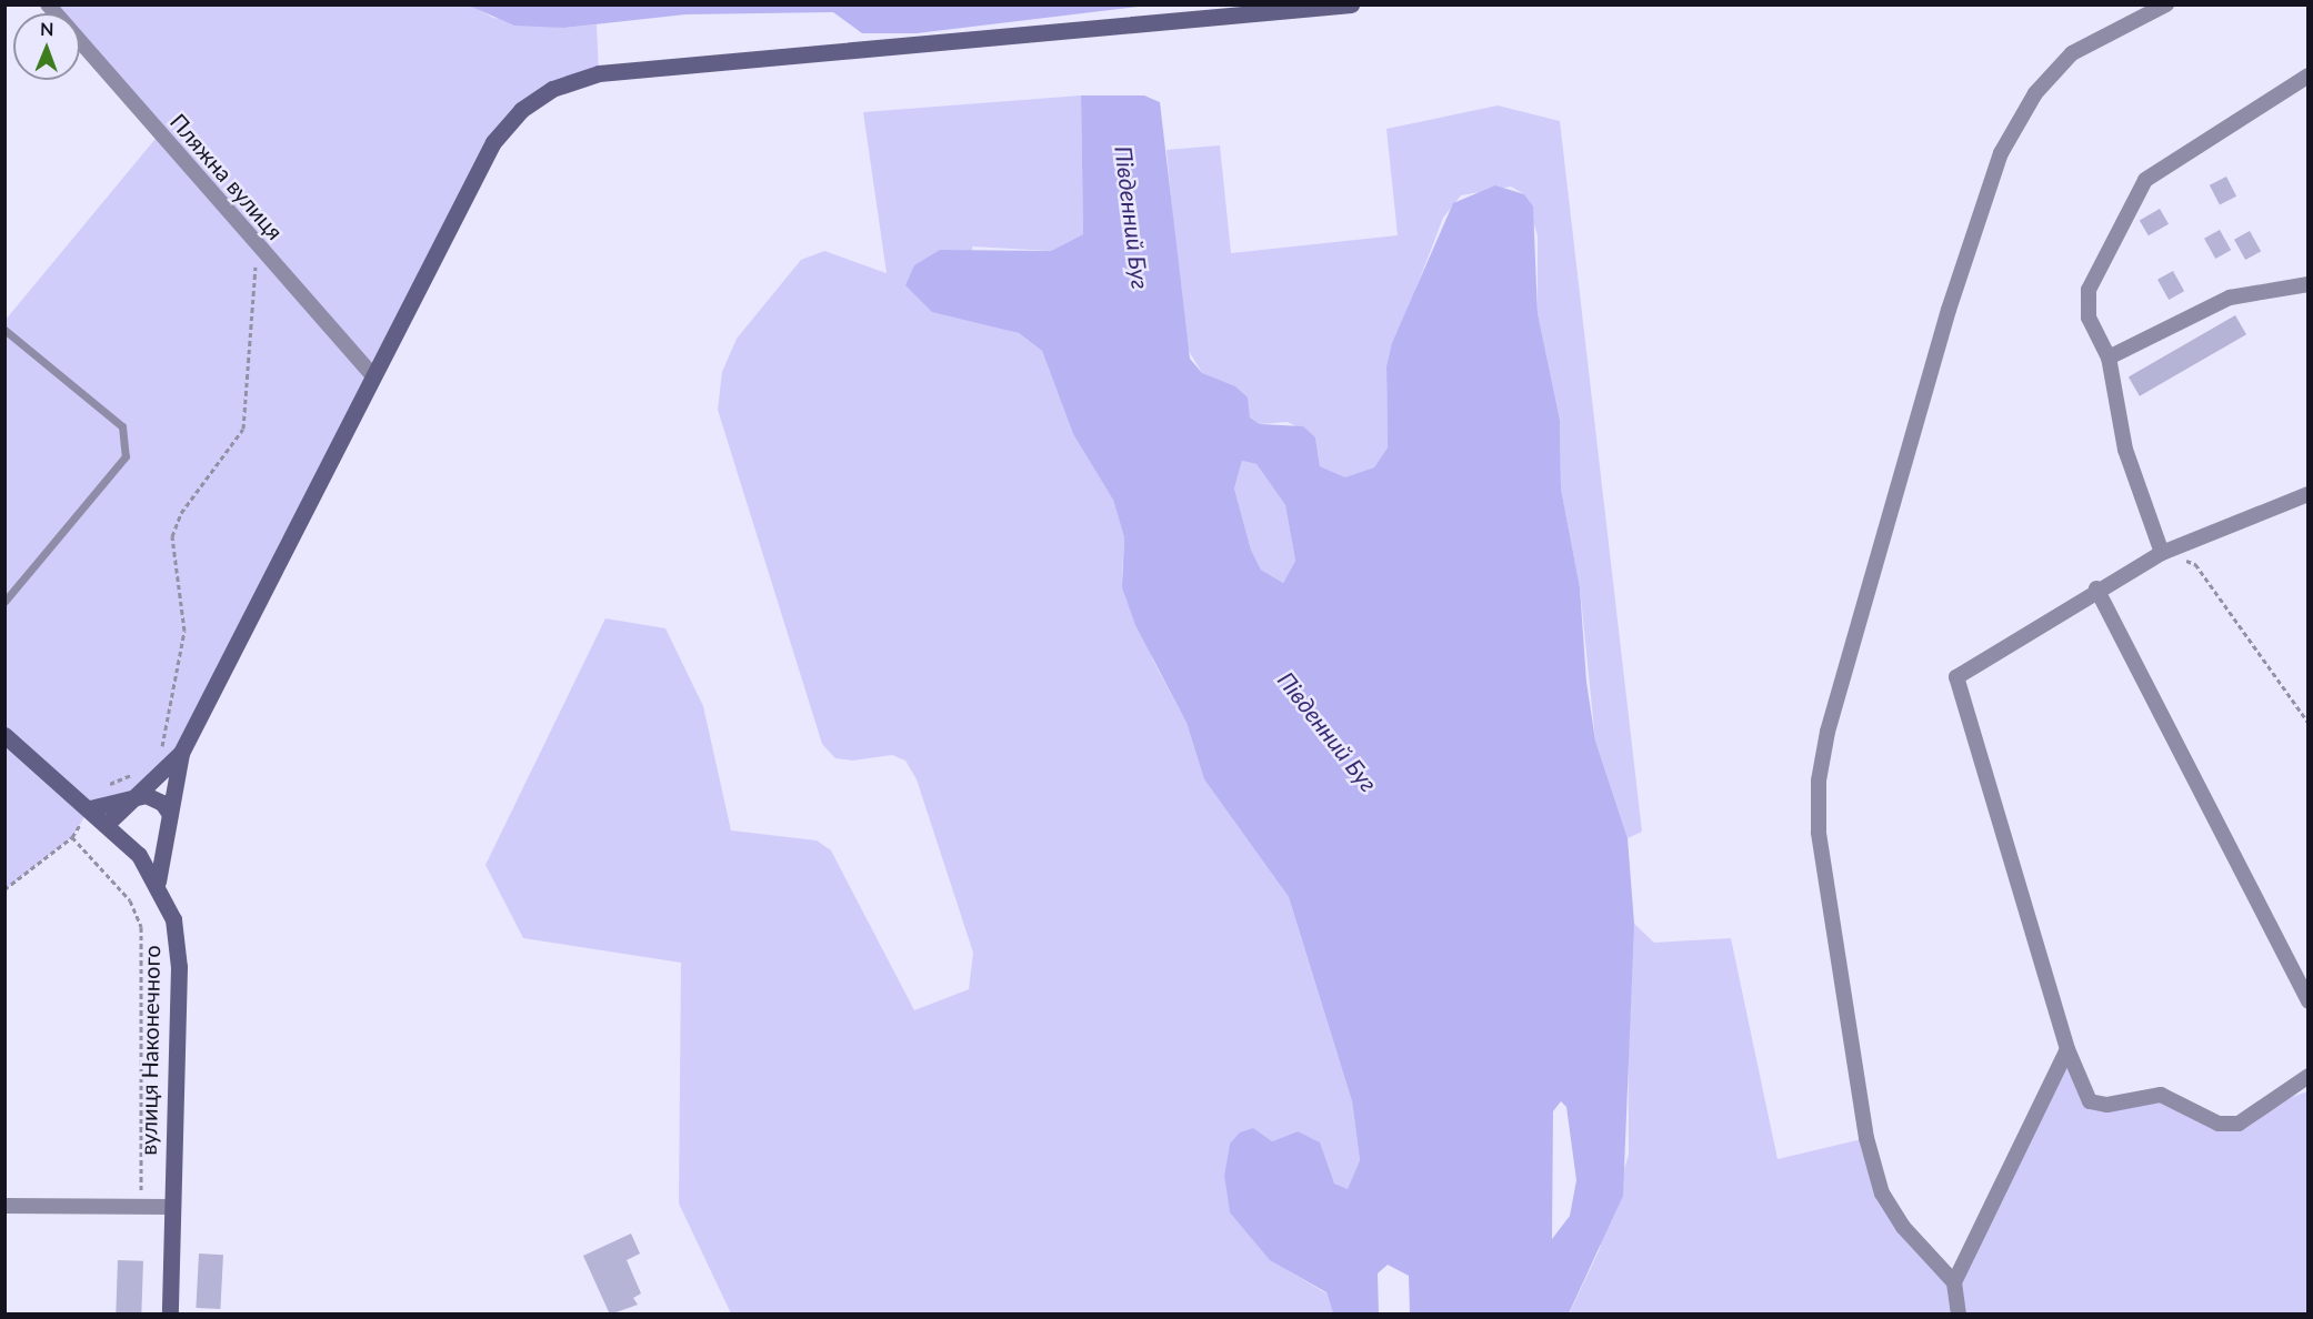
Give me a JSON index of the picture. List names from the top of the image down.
{
  "streets": {
    "street": ["Пляжна вулиця", "вулиця Наконечного"]
  },
  "water": ["Південний Буг"],
  "north": "top"
}
